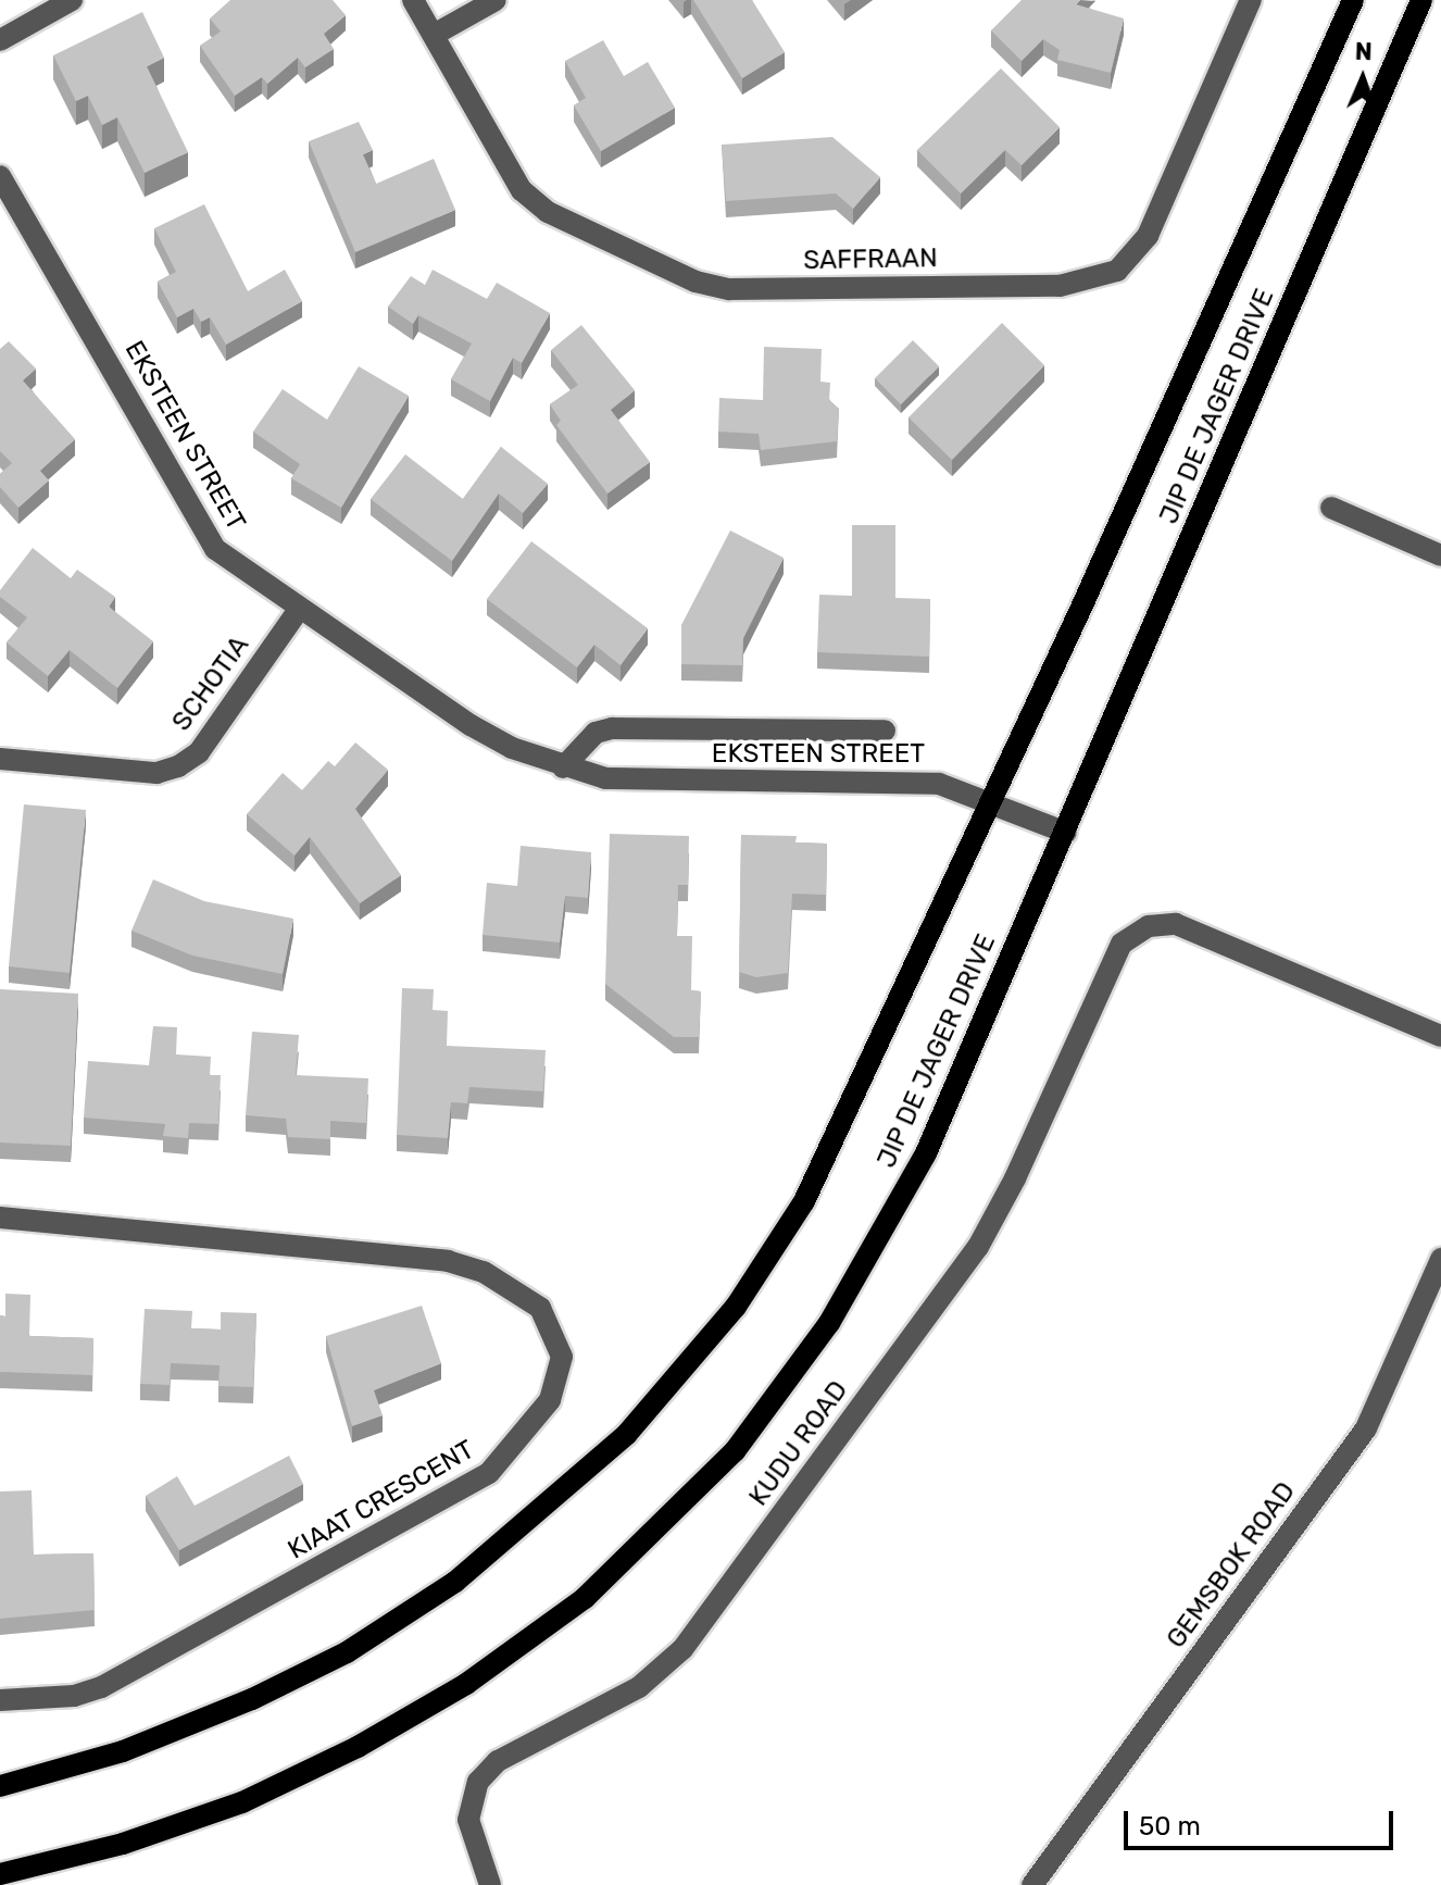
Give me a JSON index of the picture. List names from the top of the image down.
{
  "streets": {
    "main road": ["JIP DE JAGER DRIVE"],
    "street": [
      "SAFFRAAN",
      "EKSTEEN STREET",
      "SCHOTIA",
      "KUDU ROAD",
      "KIAAT CRESCENT",
      "GEMSBOK ROAD"
    ]
  },
  "crossings": [
    ["JIP DE JAGER DRIVE", "EKSTEEN STREET"],
    ["EKSTEEN STREET", "SCHOTIA"]
  ],
  "scale_bar": "50 m",
  "north": "top"
}
